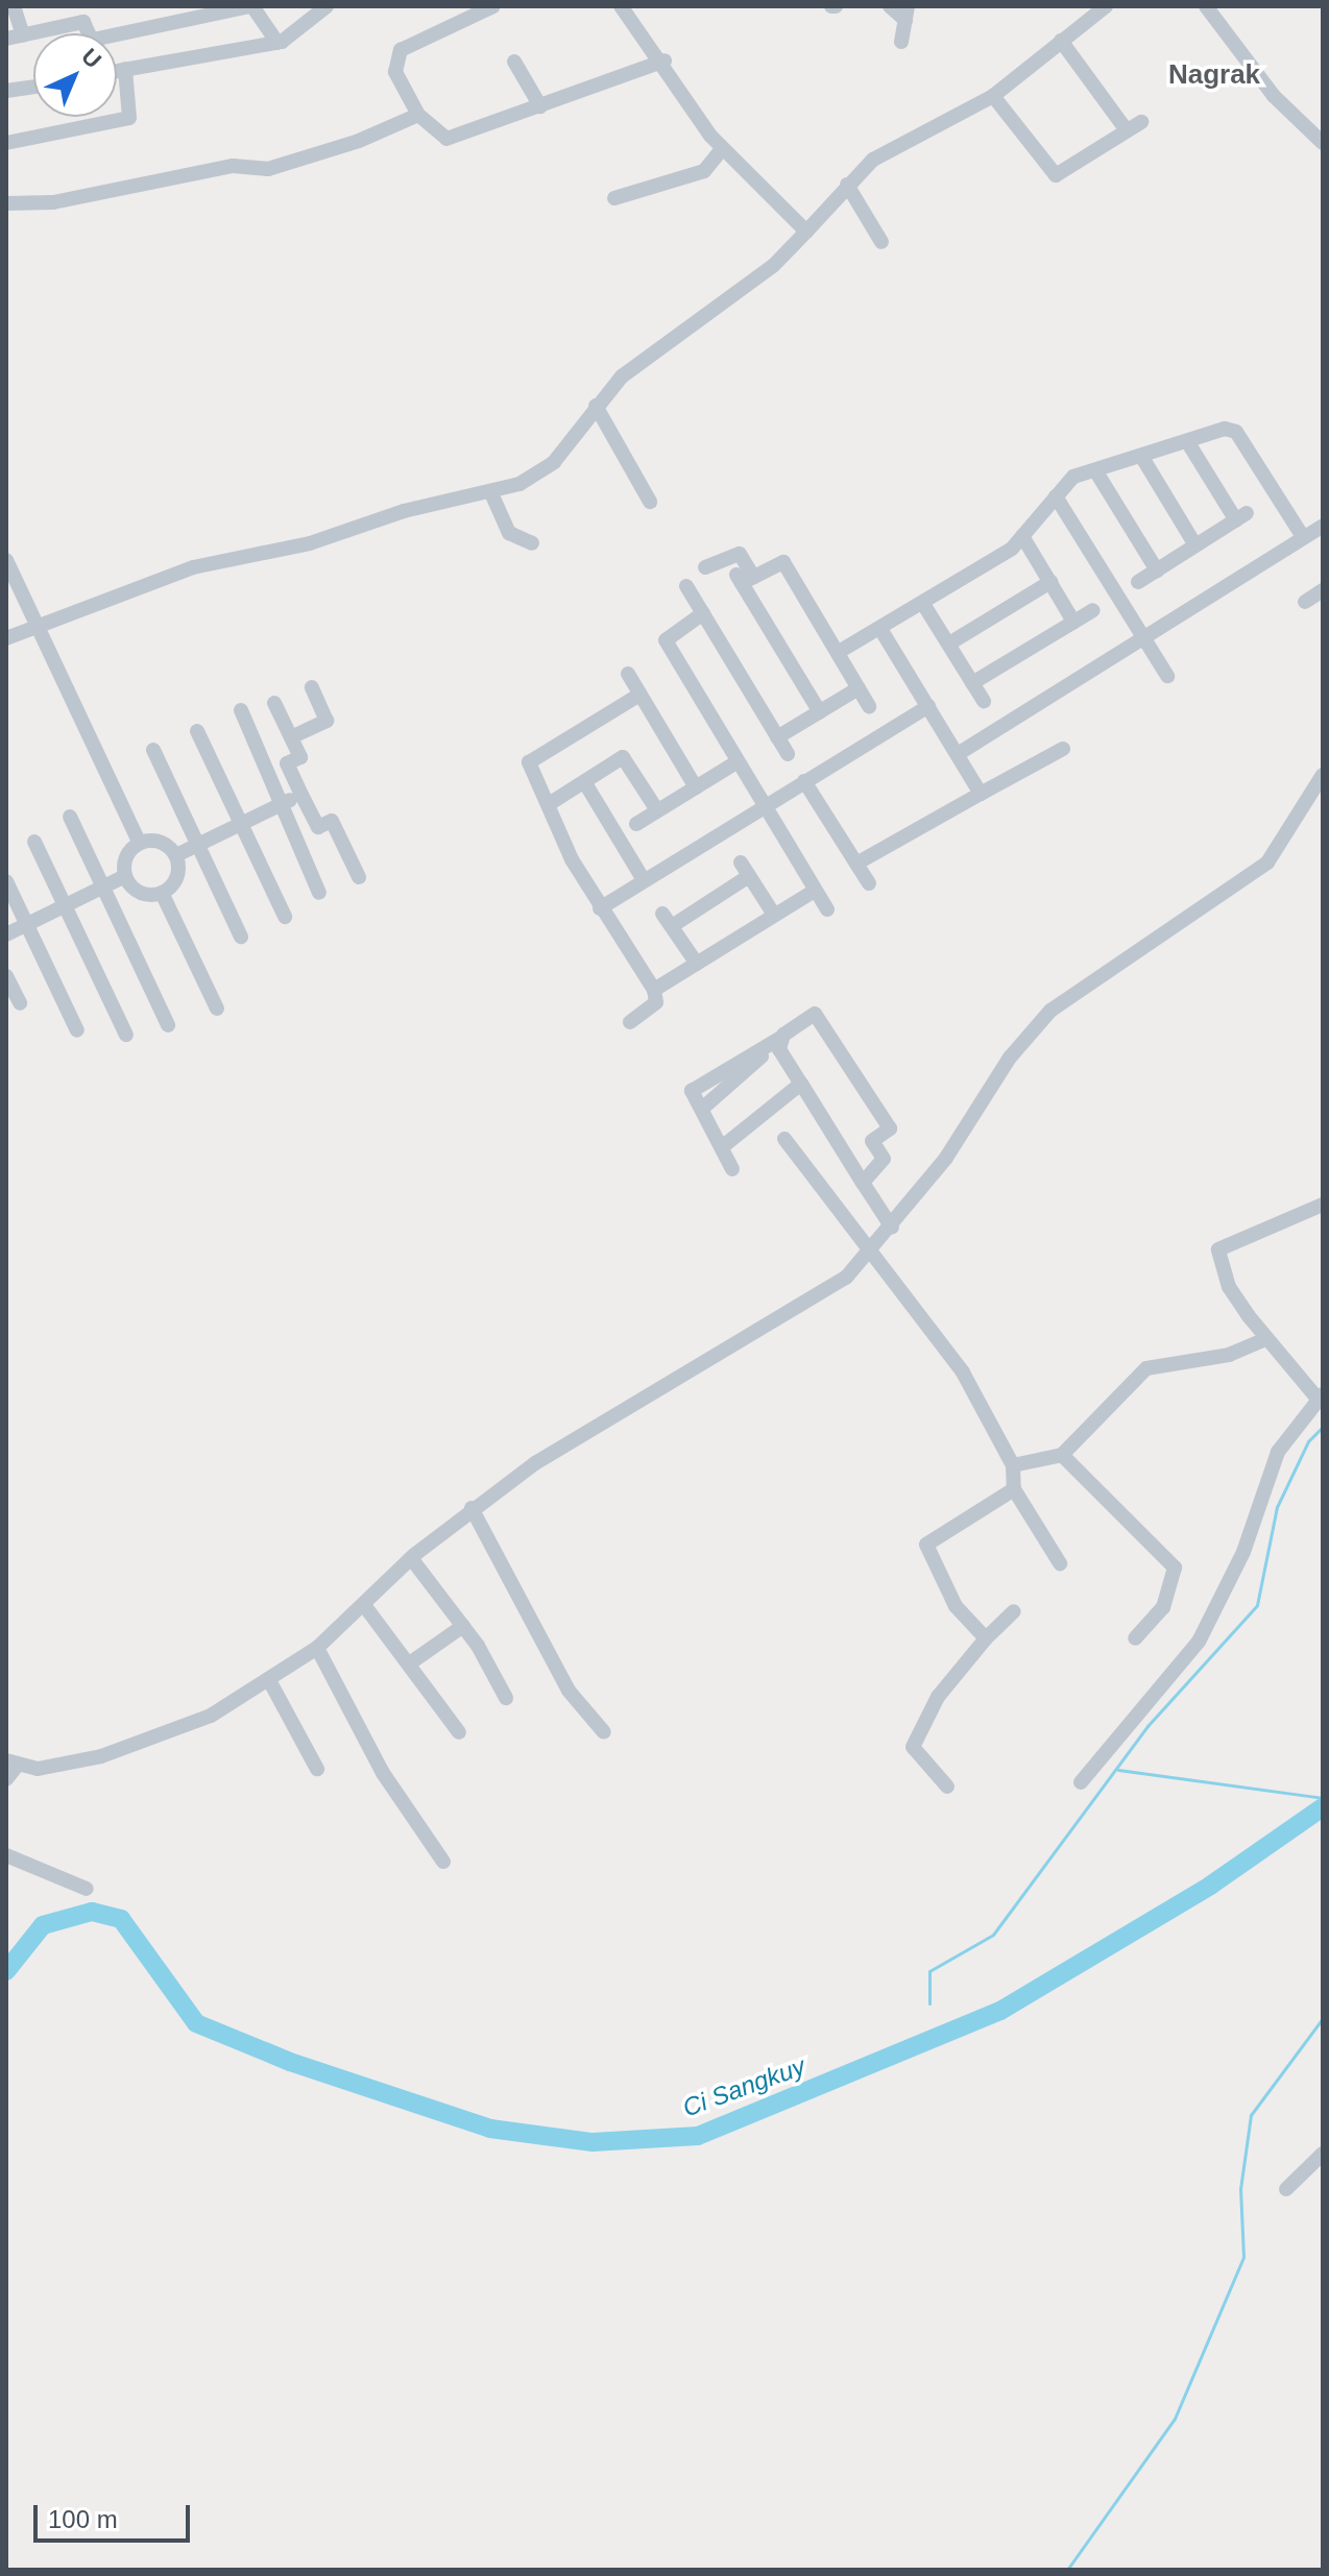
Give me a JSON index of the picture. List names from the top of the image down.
{
  "districts": ["Nagrak"],
  "water": ["Ci Sangkuy"],
  "scale_bar": "100 m",
  "north": "top right"
}
